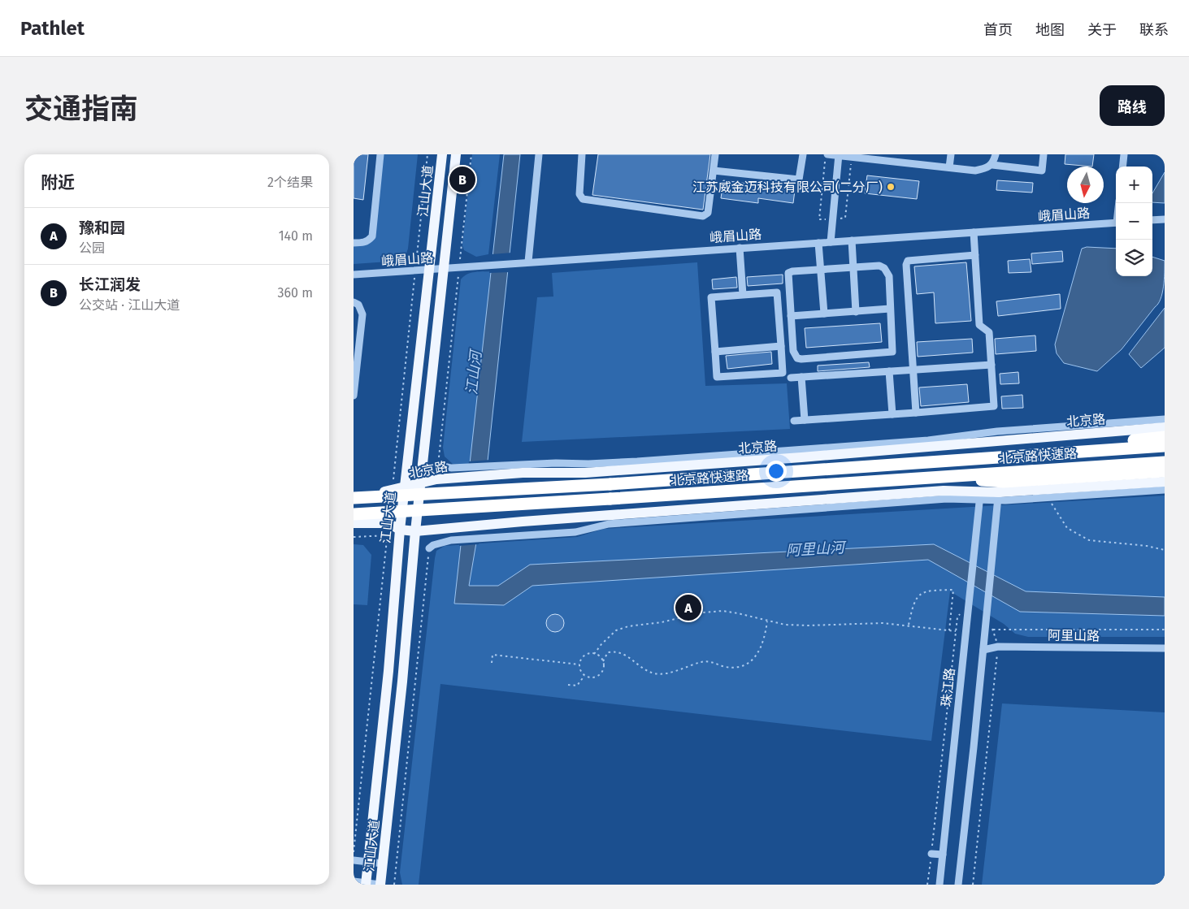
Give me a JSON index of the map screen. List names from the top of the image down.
{
  "streets": {
    "highway": ["北京路快速路"],
    "main road": ["江山大道", "北京路"],
    "street": ["峨眉山路", "阿里山路", "珠江路"]
  },
  "crossings": [
    ["江山大道", "峨眉山路"],
    ["江山大道", "北京路"]
  ],
  "water": ["江山河", "阿里山河"],
  "places": ["江苏威金迈科技有限公司(二分厂)"],
  "north": "bottom",
  "page": {
    "header": "Pathlet",
    "nav": [
      "首页",
      "地图",
      "关于",
      "联系"
    ],
    "title": "交通指南",
    "buttons": "路线",
    "heading": ["附近", "2个结果"],
    "pins": ["B", "A"],
    "map_buttons": ["+", "−"],
    "list": [
      {
        "mark": "A",
        "name": "豫和园",
        "note": "公园",
        "value": "140 m"
      },
      {
        "mark": "B",
        "name": "长江润发",
        "note": "公交站 · 江山大道",
        "value": "360 m"
      }
    ]
  }
}
